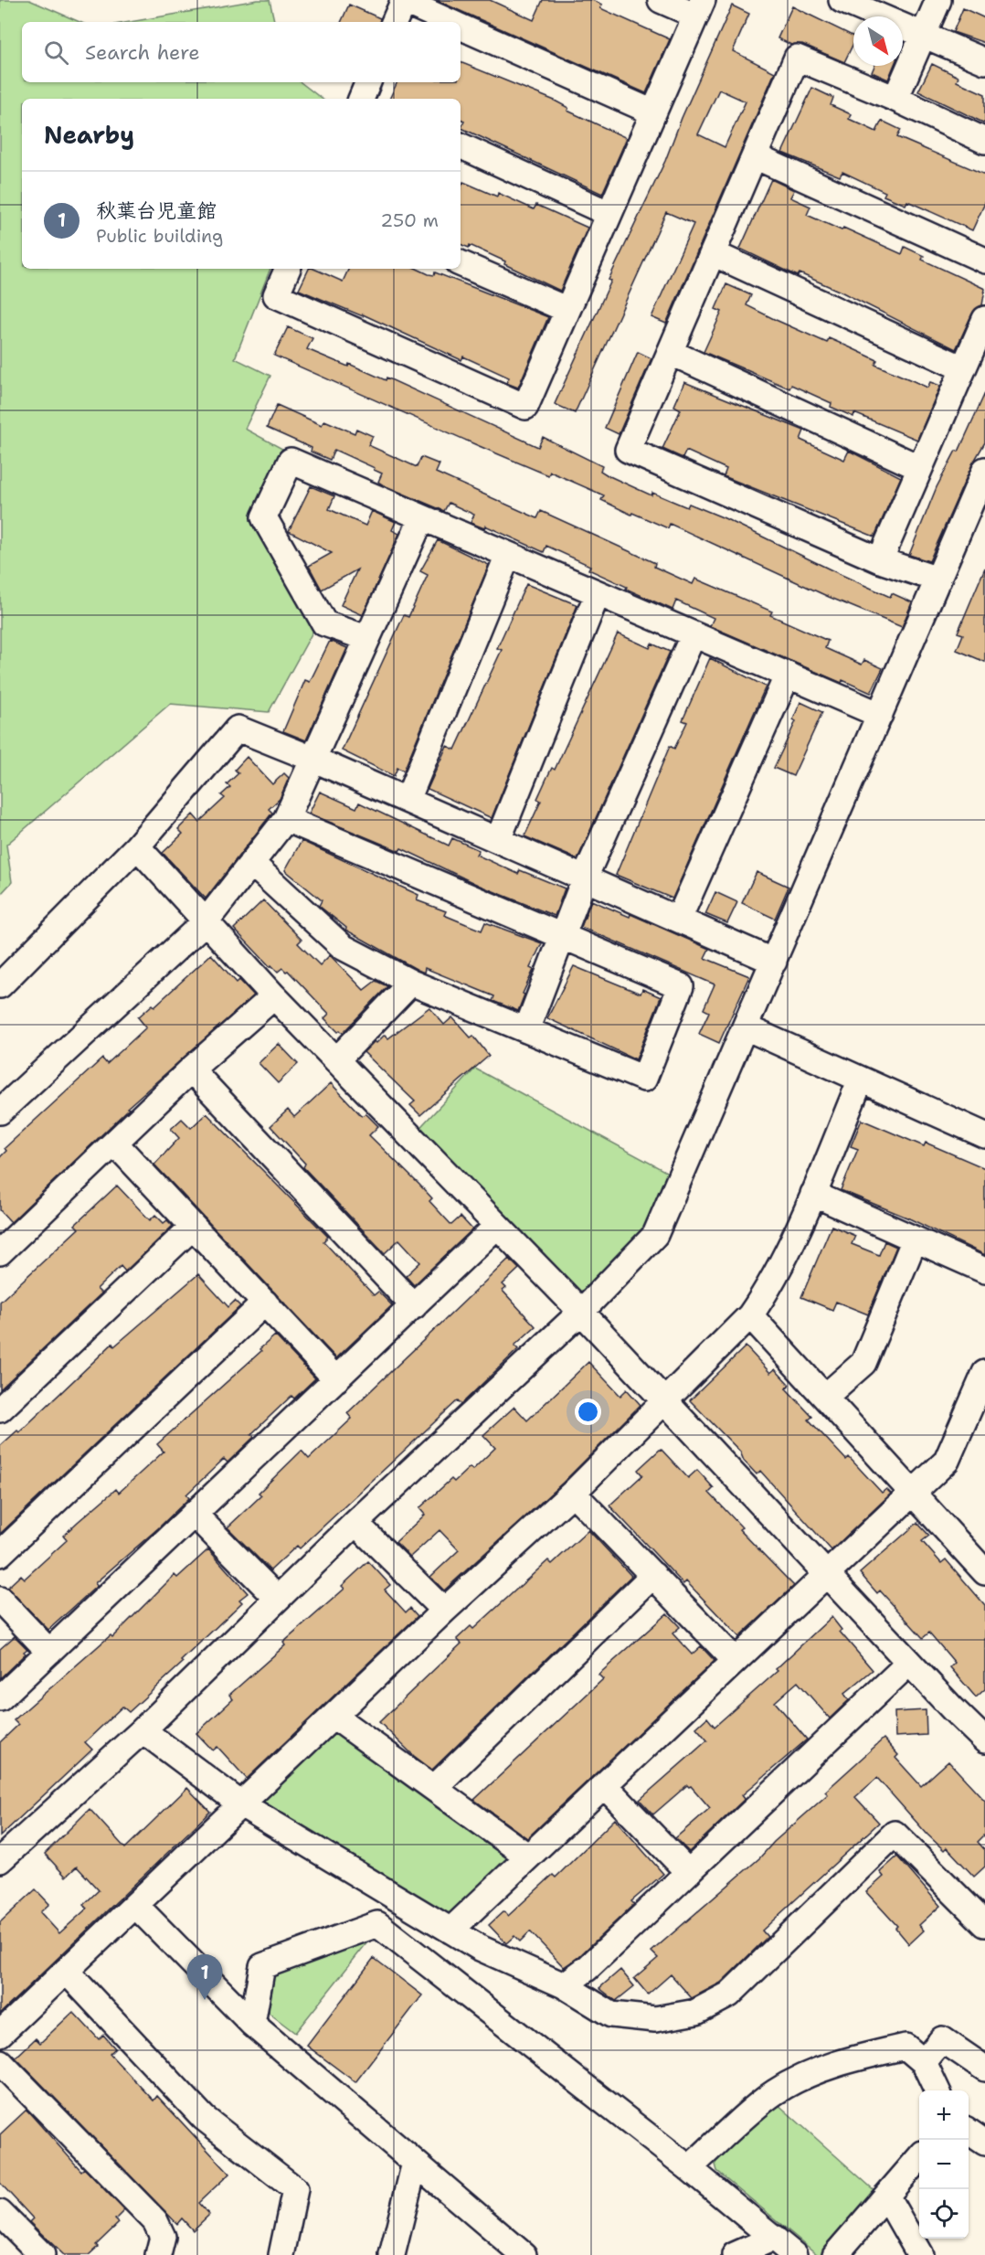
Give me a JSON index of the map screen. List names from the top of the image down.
{
  "north": "bottom right",
  "page": {
    "search": "Search here",
    "heading": "Nearby",
    "list": [
      {
        "mark": "1",
        "name": "秋葉台児童館",
        "note": "Public building",
        "value": "250 m"
      }
    ],
    "pins": "1",
    "map_buttons": ["+", "−"]
  }
}
